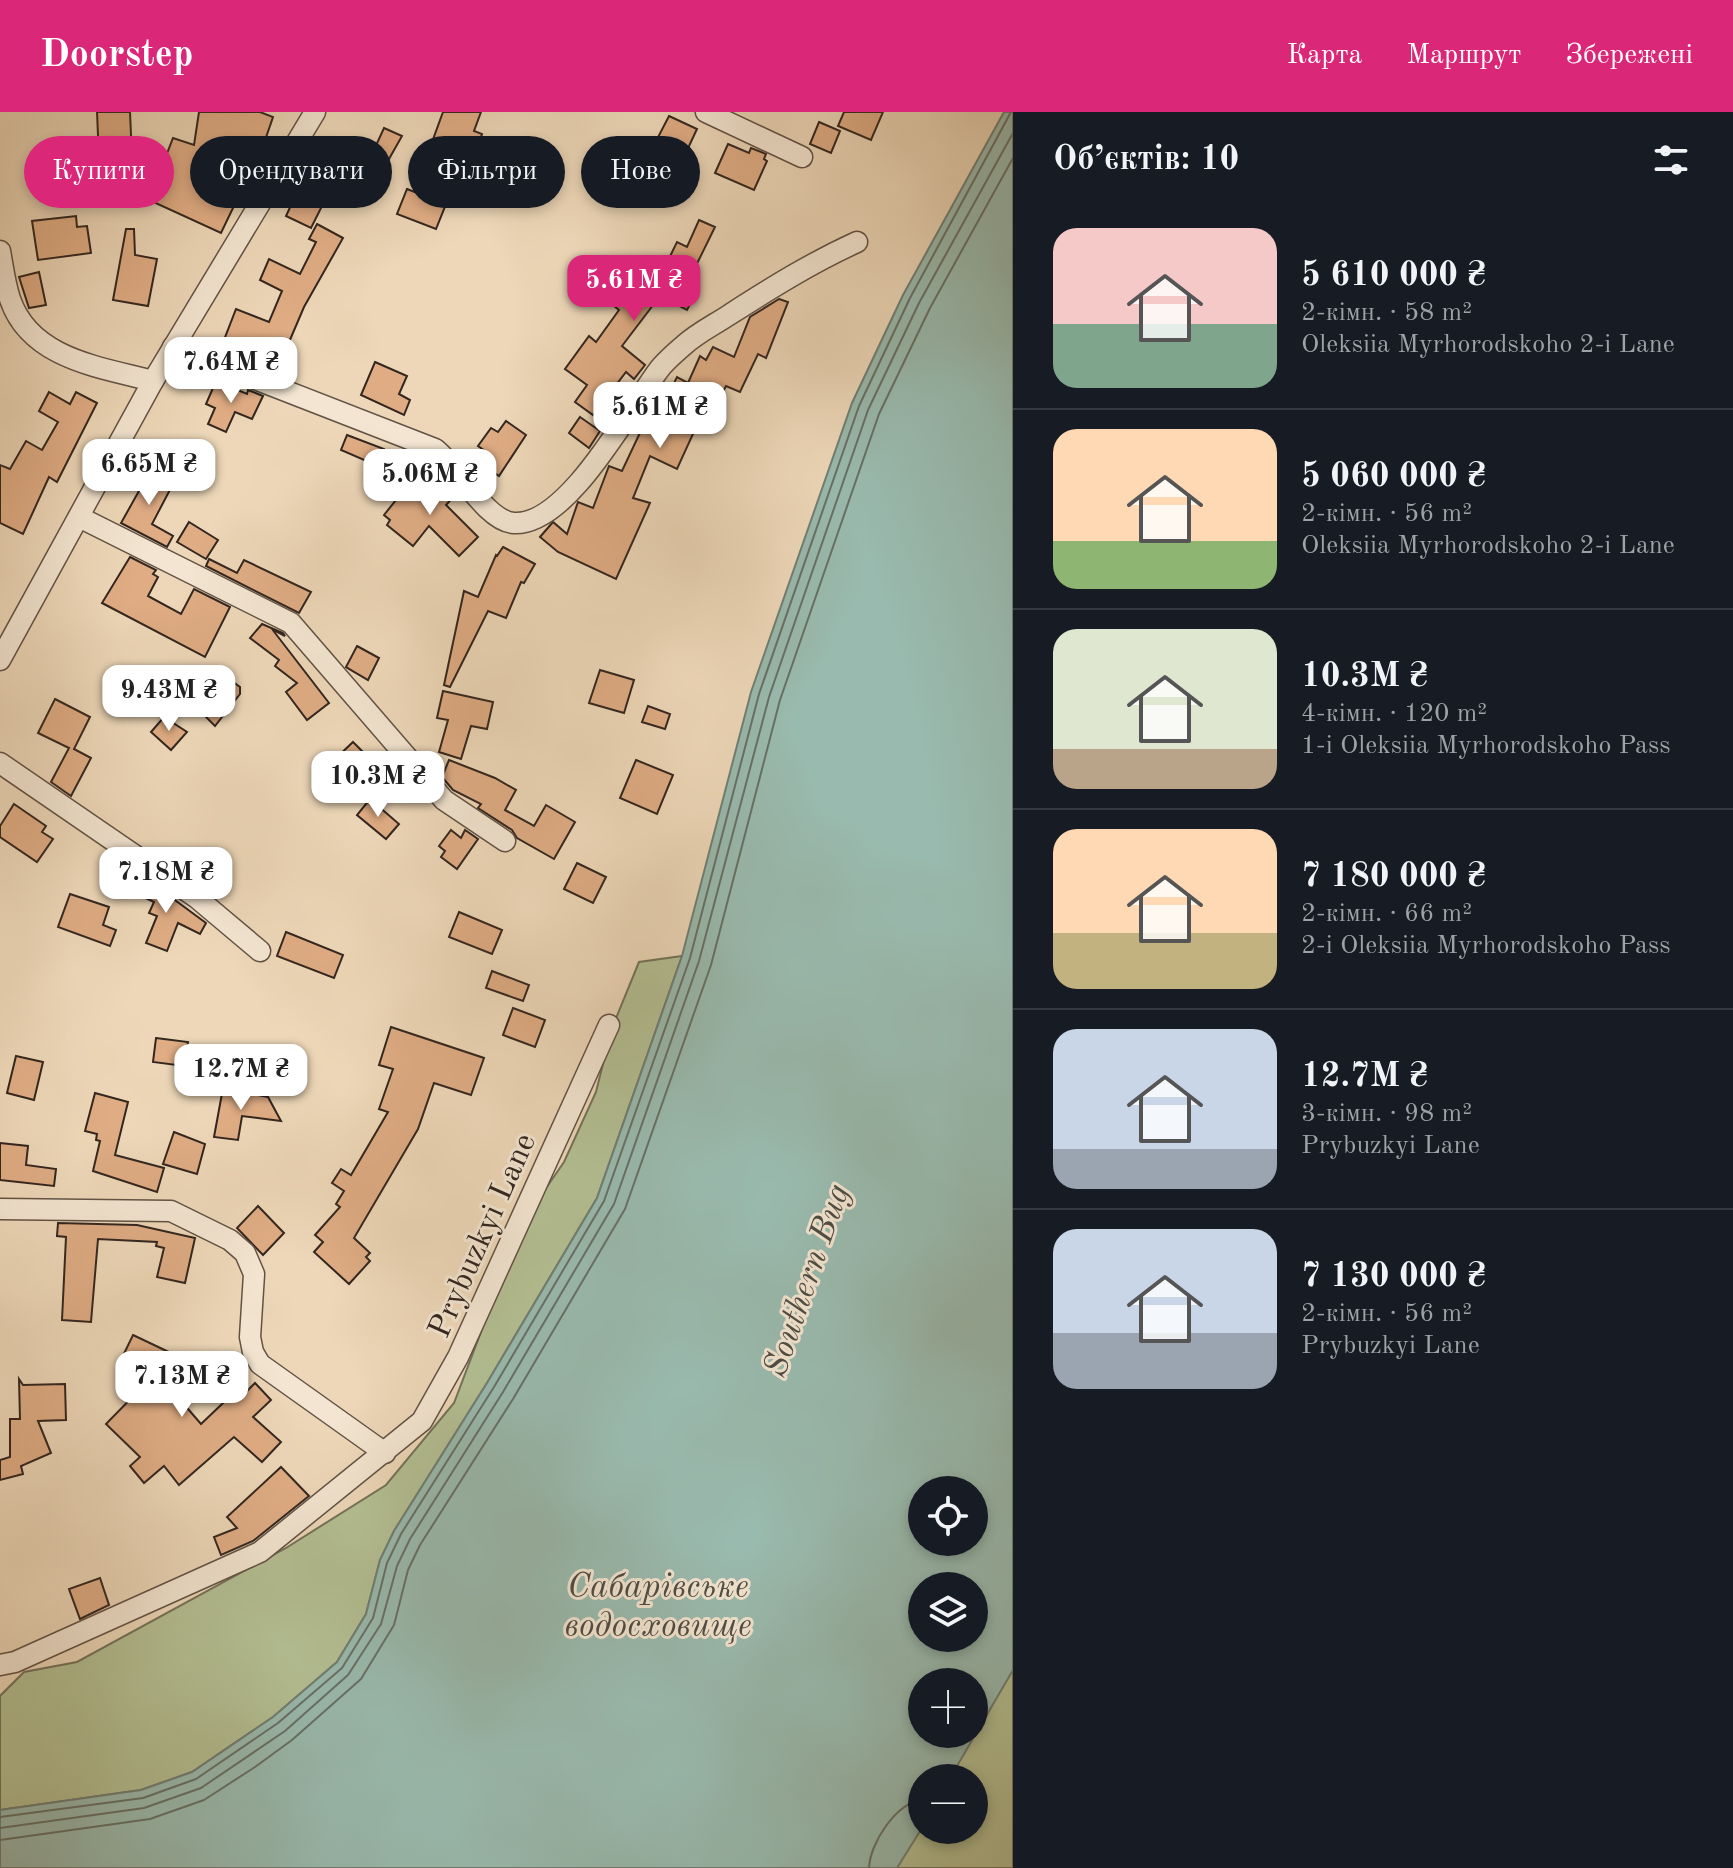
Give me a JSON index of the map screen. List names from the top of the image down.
{
  "streets": {
    "street": ["Prybuzkyi Lane"]
  },
  "water": ["Southern Bug", "Сабарівське водосховище"],
  "page": {
    "header": "Doorstep",
    "nav": ["Карта", "Маршрут", "Збережені"],
    "heading": "Об’єктів: 10",
    "chip": [
      "Купити",
      "Орендувати",
      "Фільтри",
      "Нове"
    ],
    "list": [
      {
        "name": "5 610 000 ₴",
        "note": "2-кімн. · 58 m² · Oleksiia Myrhorodskoho 2-i Lane"
      },
      {
        "name": "5 060 000 ₴",
        "note": "2-кімн. · 56 m² · Oleksiia Myrhorodskoho 2-i Lane"
      },
      {
        "name": "10.3M ₴",
        "note": "4-кімн. · 120 m² · 1-i Oleksiia Myrhorodskoho Pass"
      },
      {
        "name": "7 180 000 ₴",
        "note": "2-кімн. · 66 m² · 2-i Oleksiia Myrhorodskoho Pass"
      },
      {
        "name": "12.7M ₴",
        "note": "3-кімн. · 98 m² · Prybuzkyi Lane"
      },
      {
        "name": "7 130 000 ₴",
        "note": "2-кімн. · 56 m² · Prybuzkyi Lane"
      }
    ],
    "price": [
      "5.61M ₴",
      "7.64M ₴",
      "5.61M ₴",
      "6.65M ₴",
      "5.06M ₴",
      "9.43M ₴",
      "10.3M ₴",
      "7.18M ₴",
      "12.7M ₴",
      "7.13M ₴"
    ],
    "map_buttons": ["+", "−"]
  }
}
